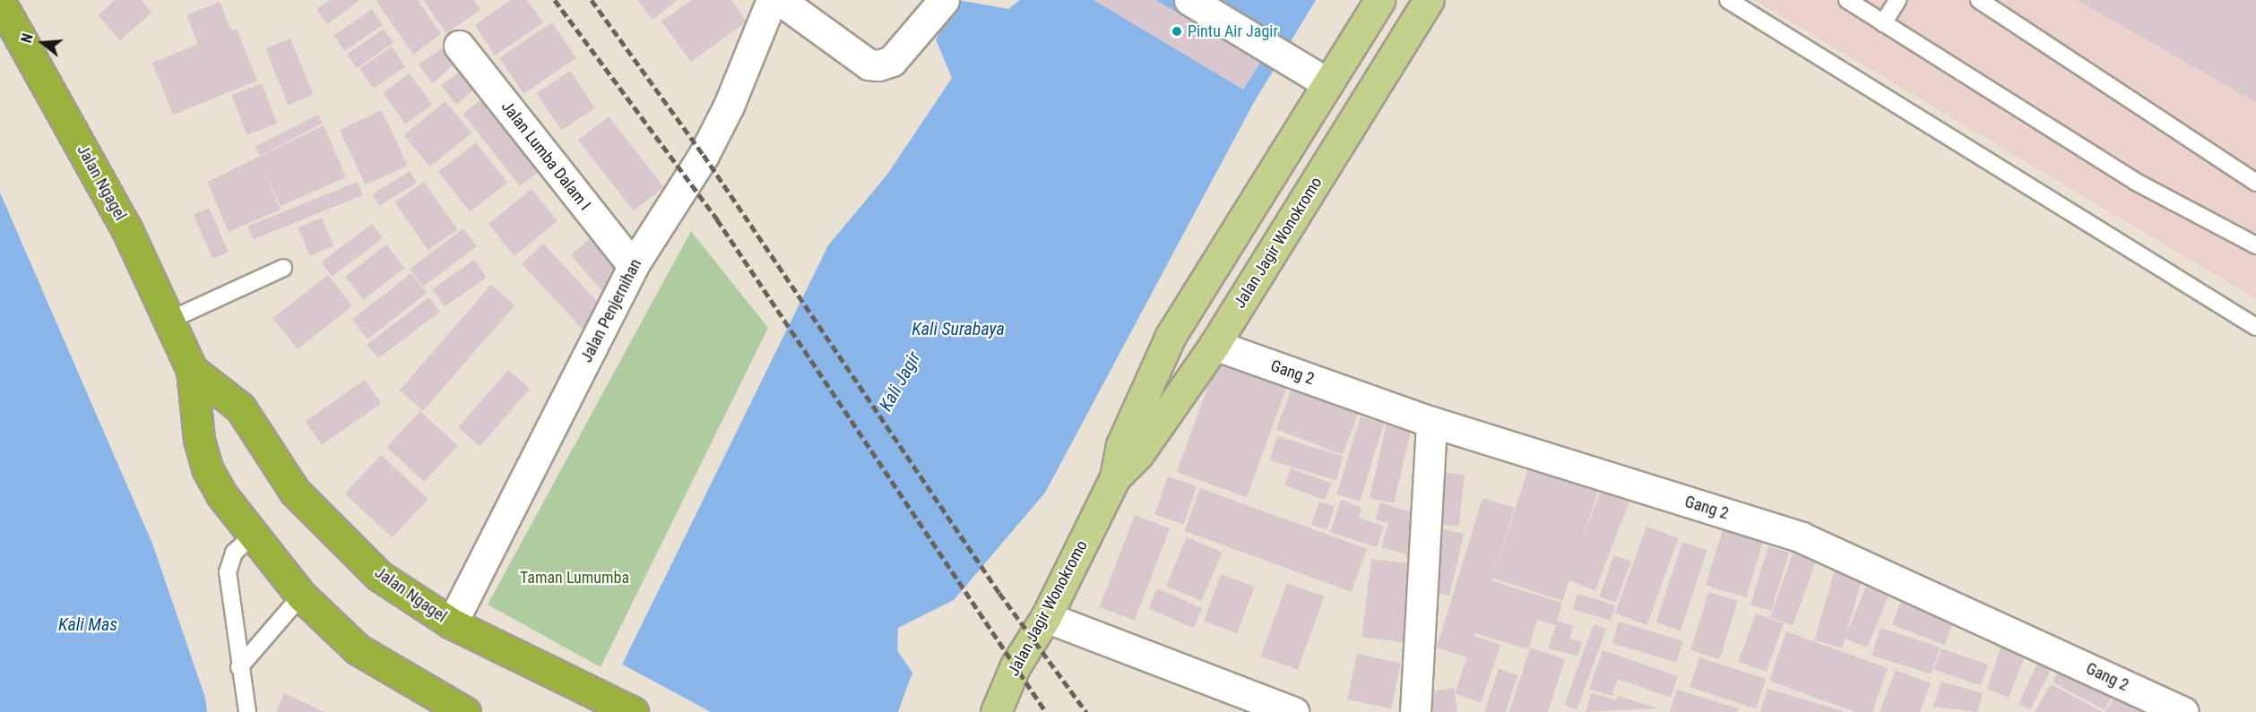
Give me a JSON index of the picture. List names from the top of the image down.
{
  "streets": {
    "highway": ["Jalan Ngagel"],
    "main road": ["Jalan Jagir Wonokromo"],
    "street": ["Jalan Lumba Dalam I", "Jalan Penjernihan", "Gang 2"]
  },
  "crossings": [
    ["Jalan Lumba Dalam I", "Jalan Penjernihan"],
    ["Jalan Ngagel", "Jalan Penjernihan"],
    ["Jalan Jagir Wonokromo", "Gang 2"]
  ],
  "water": ["Kali Surabaya", "Kali Jagir", "Kali Mas"],
  "parks": ["Taman Lumumba"],
  "places": ["Pintu Air Jagir"],
  "north": "left"
}
